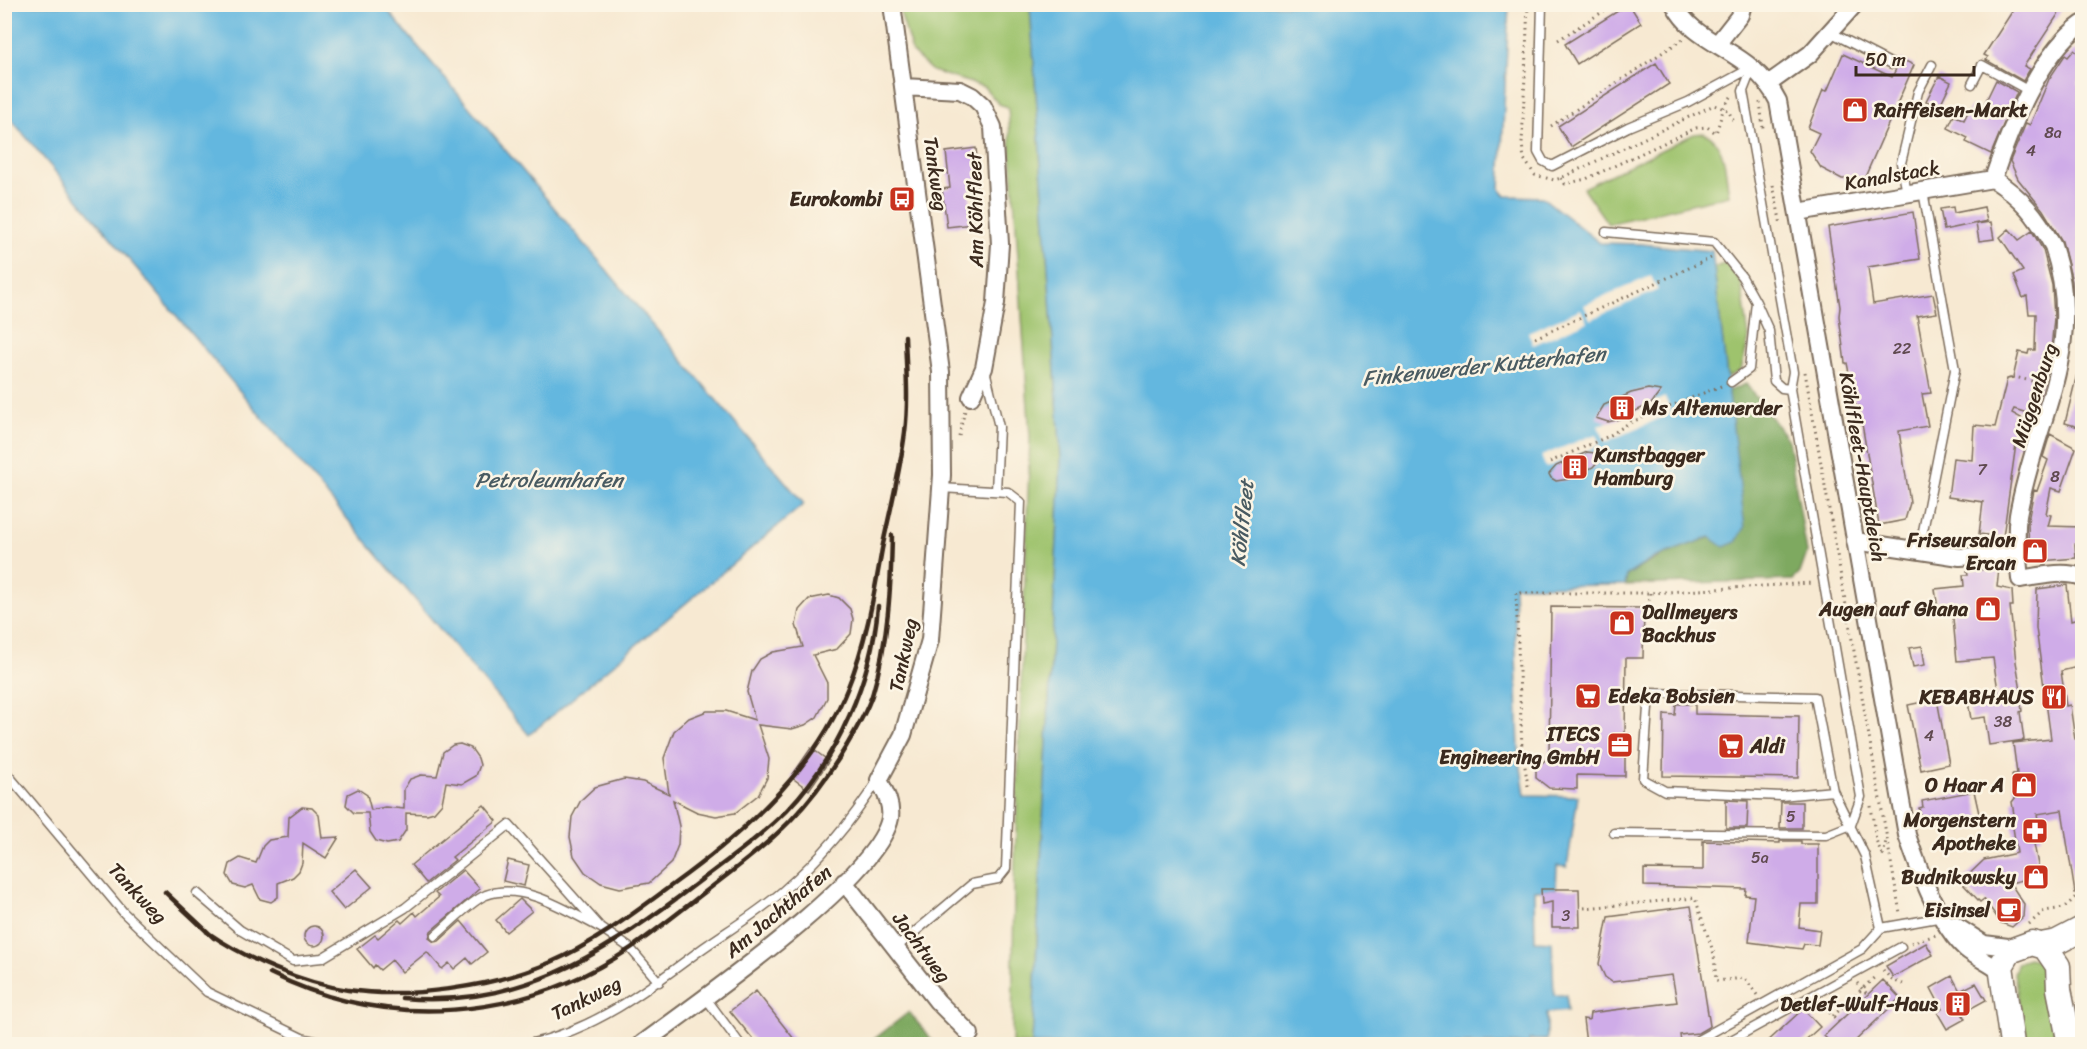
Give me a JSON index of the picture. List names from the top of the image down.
{
  "streets": {
    "street": [
      "Tankweg",
      "Kanalstack",
      "Am Köhlfleet",
      "Müggenburg",
      "Köhlfleet-Hauptdeich",
      "Am Jachthafen",
      "Jachtweg"
    ]
  },
  "crossings": [
    ["Tankweg", "Am Köhlfleet"],
    ["Tankweg", "Am Jachthafen"],
    ["Kanalstack", "Müggenburg"],
    ["Kanalstack", "Köhlfleet-Hauptdeich"],
    ["Am Jachthafen", "Jachtweg"]
  ],
  "water": ["Finkenwerder Kutterhafen", "Petroleumhafen", "Köhlfleet"],
  "places": {
    "shop": [
      "Raiffeisen-Markt",
      "Friseursalon Ercan",
      "Augen auf Ghana",
      "Dallmeyers Backhus",
      "O Haar A",
      "Budnikowsky"
    ],
    "bus stop": ["Eurokombi"],
    "building": ["Ms Altenwerder", "Kunstbagger Hamburg", "Detlef-Wulf-Haus"],
    "supermarket": ["Edeka Bobsien", "Aldi"],
    "restaurant": ["KEBABHAUS"],
    "office": ["ITECS Engineering GmbH"],
    "pharmacy": ["Morgenstern Apotheke"],
    "cafe": ["Eisinsel"]
  },
  "house_numbers": [
    "8a",
    "4",
    "22",
    "7",
    "8",
    "38",
    "4",
    "5",
    "5a",
    "3"
  ],
  "scale_bar": "50 m"
}
